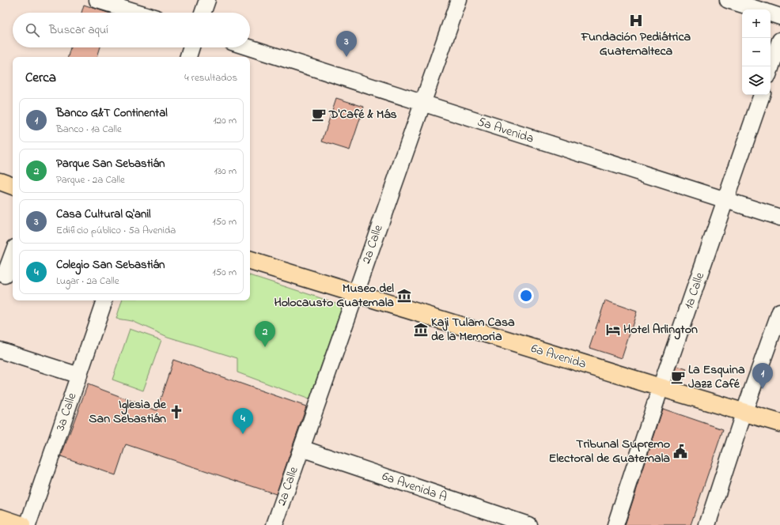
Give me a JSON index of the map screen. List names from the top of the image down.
{
  "streets": {
    "main road": ["6a Avenida"],
    "street": [
      "5a Avenida",
      "2a Calle",
      "1a Calle",
      "3a Calle",
      "6a Avenida A"
    ]
  },
  "crossings": [
    ["5a Avenida", "2a Calle"],
    ["5a Avenida", "1a Calle"],
    ["2a Calle", "6a Avenida"],
    ["2a Calle", "6a Avenida A"],
    ["1a Calle", "6a Avenida"]
  ],
  "places": {
    "hospital": ["Fundación Pediátrica Guatemalteca"],
    "cafe": ["D'Café & Más", "La Esquina Jazz Café"],
    "museum": ["Museo del Holocausto Guatemala", "Kaji Tulam Casa de la Memoria"],
    "hotel": ["Hotel Arlington"],
    "church": ["Iglesia de San Sebastián"],
    "public building": ["Tribunal Supremo Electoral de Guatemala"]
  },
  "page": {
    "map_buttons": ["+", "−"],
    "search": "Buscar aquí",
    "pins": [
      "3",
      "2",
      "1",
      "4"
    ],
    "heading": ["Cerca", "4 resultados"],
    "list": [
      {
        "mark": "1",
        "name": "Banco G&T Continental",
        "note": "Banco · 1a Calle",
        "value": "120 m"
      },
      {
        "mark": "2",
        "name": "Parque San Sebastián",
        "note": "Parque · 2a Calle",
        "value": "130 m"
      },
      {
        "mark": "3",
        "name": "Casa Cultural Q'anil",
        "note": "Edificio público · 5a Avenida",
        "value": "150 m"
      },
      {
        "mark": "4",
        "name": "Colegio San Sebastián",
        "note": "Lugar · 2a Calle",
        "value": "150 m"
      }
    ]
  }
}
